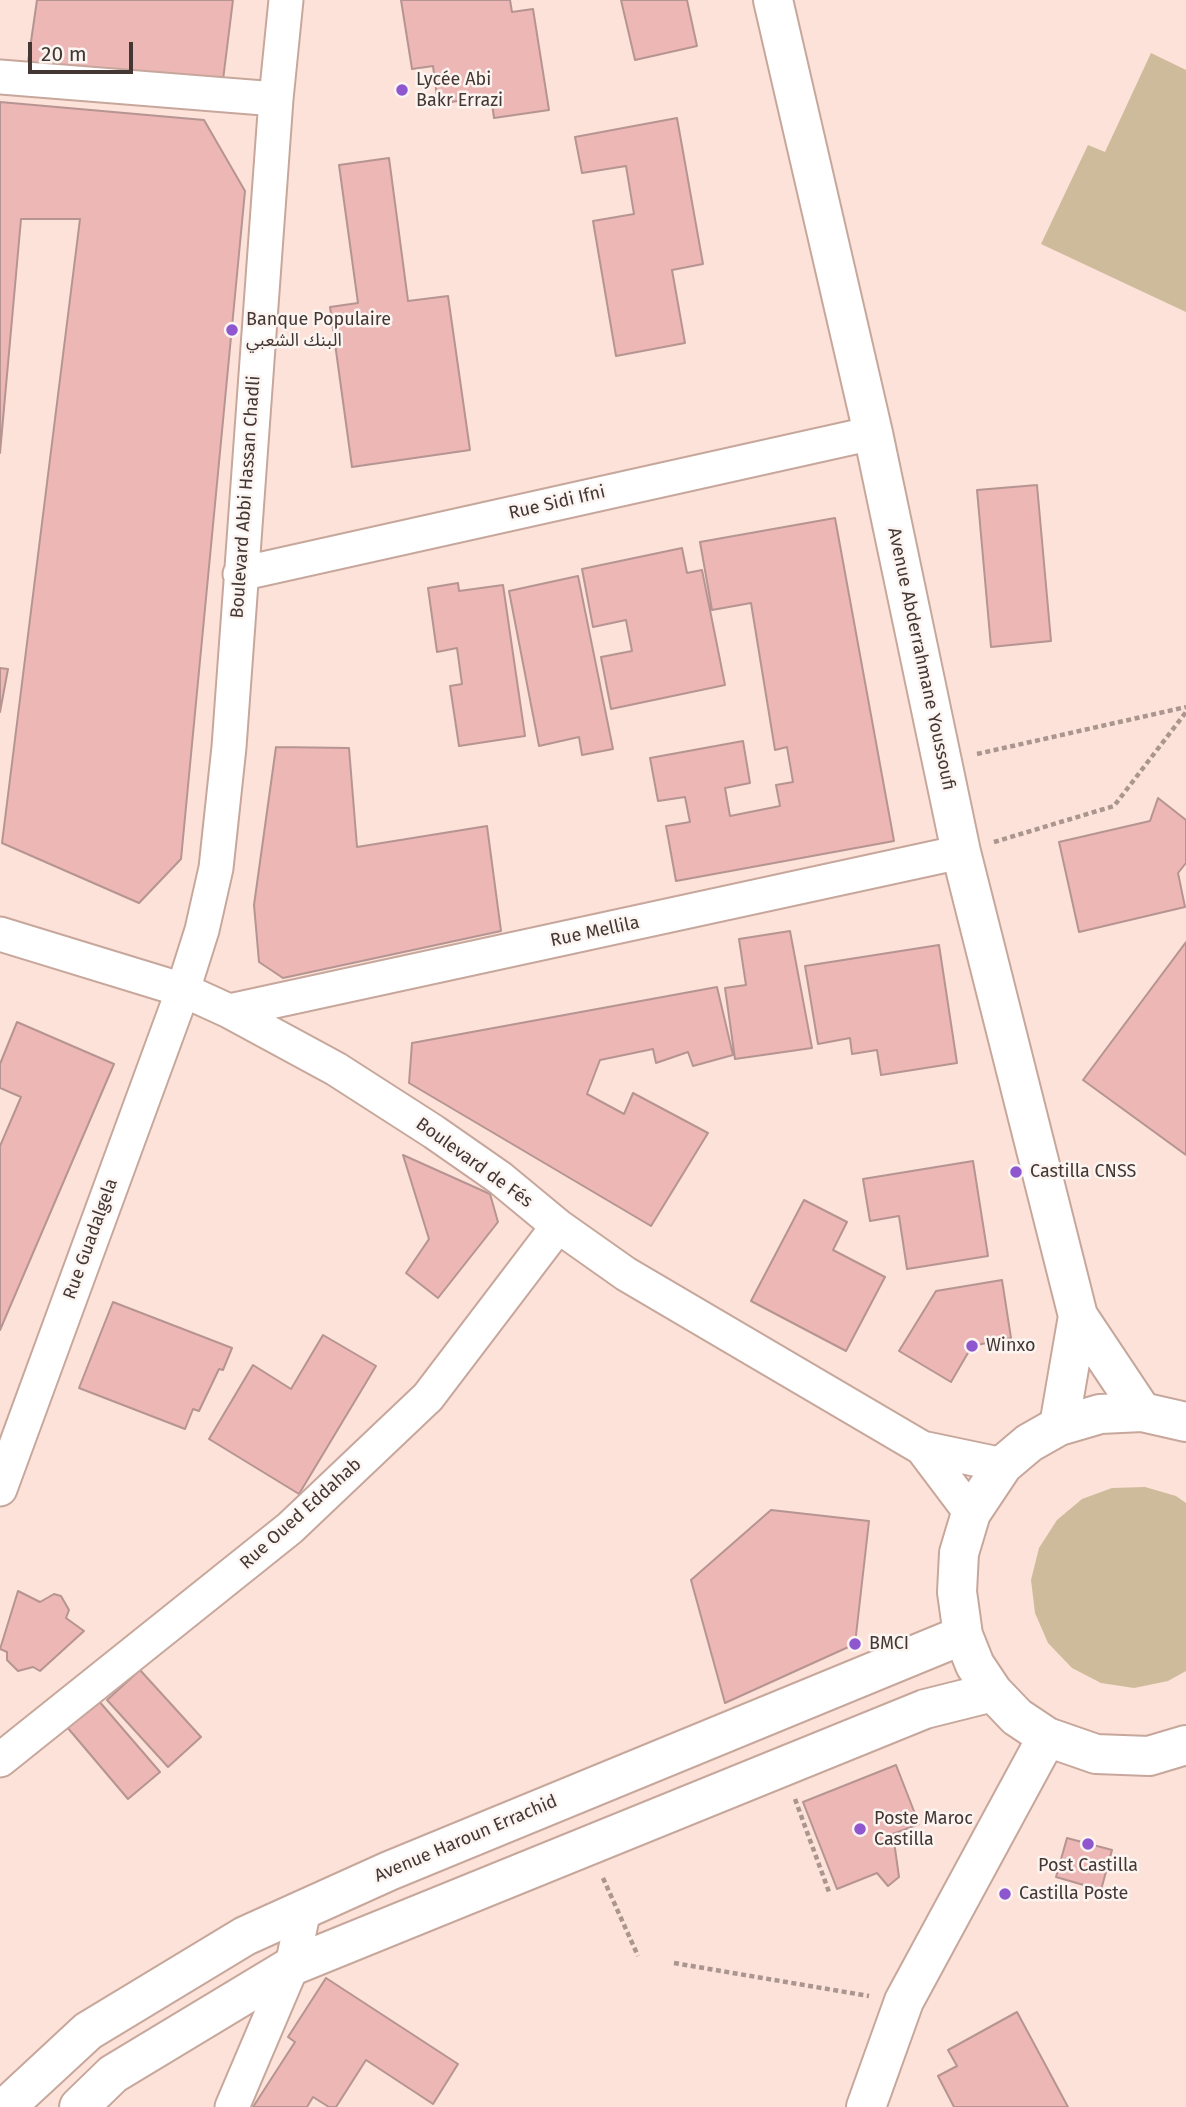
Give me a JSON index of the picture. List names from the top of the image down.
{
  "streets": {
    "main road": ["Avenue Abderrahmane Youssoufi", "Avenue Haroun Errachid"],
    "street": [
      "Boulevard Abbi Hassan Chadli",
      "Rue Sidi Ifni",
      "Rue Mellila",
      "Boulevard de Fés",
      "Rue Guadalgela",
      "Rue Oued Eddahab"
    ]
  },
  "crossings": [
    ["Boulevard Abbi Hassan Chadli", "Rue Sidi Ifni"],
    ["Boulevard Abbi Hassan Chadli", "Boulevard de Fés"],
    ["Boulevard Abbi Hassan Chadli", "Rue Guadalgela"],
    ["Rue Sidi Ifni", "Avenue Abderrahmane Youssoufi"],
    ["Avenue Abderrahmane Youssoufi", "Rue Mellila"],
    ["Rue Mellila", "Boulevard de Fés"],
    ["Boulevard de Fés", "Rue Guadalgela"],
    ["Boulevard de Fés", "Rue Oued Eddahab"]
  ],
  "places": [
    "Lycée Abi Bakr Errazi",
    "Banque Populaire البنك الشعبي",
    "Castilla CNSS",
    "Winxo",
    "BMCI",
    "Poste Maroc Castilla",
    "Post Castilla",
    "Castilla Poste"
  ],
  "scale_bar": "20 m"
}
